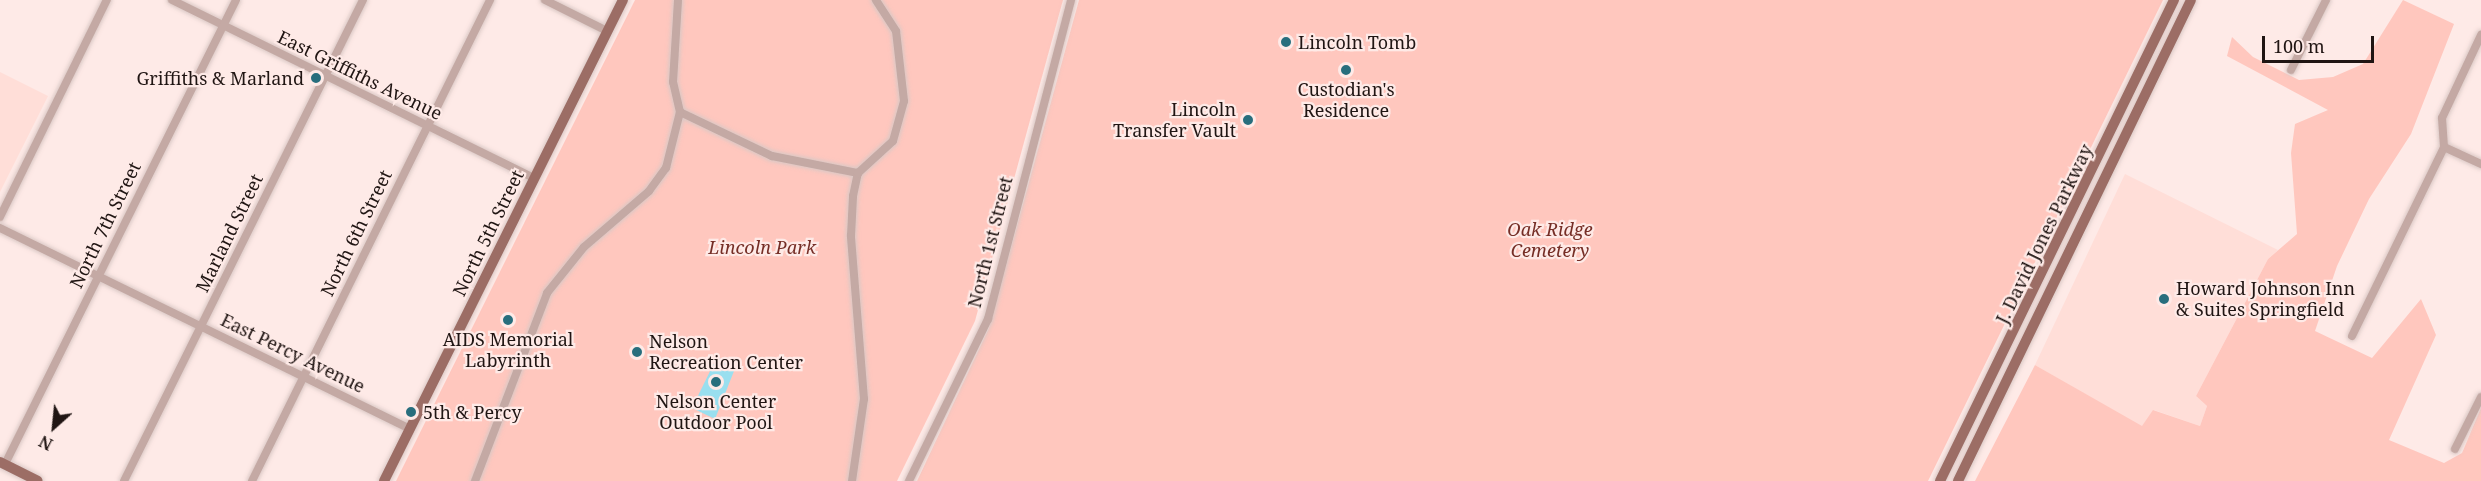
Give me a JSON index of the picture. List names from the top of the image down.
{
  "streets": {
    "main road": ["North 5th Street", "J. David Jones Parkway"],
    "street": [
      "East Griffiths Avenue",
      "North 7th Street",
      "Marland Street",
      "North 6th Street",
      "North 1st Street",
      "East Percy Avenue"
    ]
  },
  "crossings": [
    ["East Griffiths Avenue", "North 7th Street"],
    ["East Griffiths Avenue", "Marland Street"],
    ["East Griffiths Avenue", "North 6th Street"],
    ["East Griffiths Avenue", "North 5th Street"],
    ["North 7th Street", "East Percy Avenue"],
    ["Marland Street", "East Percy Avenue"],
    ["North 6th Street", "East Percy Avenue"],
    ["North 5th Street", "East Percy Avenue"]
  ],
  "parks": ["Oak Ridge Cemetery", "Lincoln Park"],
  "places": [
    "Lincoln Tomb",
    "Custodian's Residence",
    "Griffiths & Marland",
    "Lincoln Transfer Vault",
    "Howard Johnson Inn & Suites Springfield",
    "AIDS Memorial Labyrinth",
    "Nelson Recreation Center",
    "Nelson Center Outdoor Pool",
    "5th & Percy"
  ],
  "scale_bar": "100 m",
  "north": "bottom left"
}
